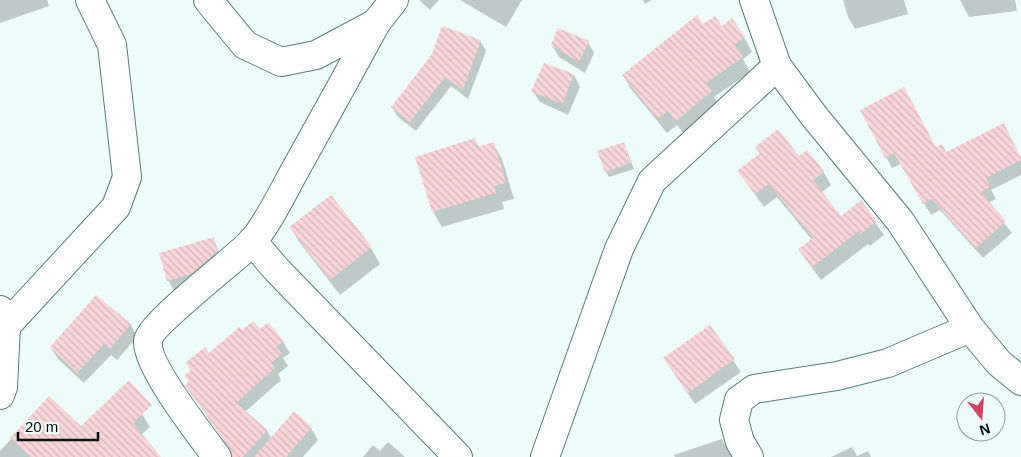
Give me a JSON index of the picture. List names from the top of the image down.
{
  "scale_bar": "20 m",
  "north": "bottom"
}
